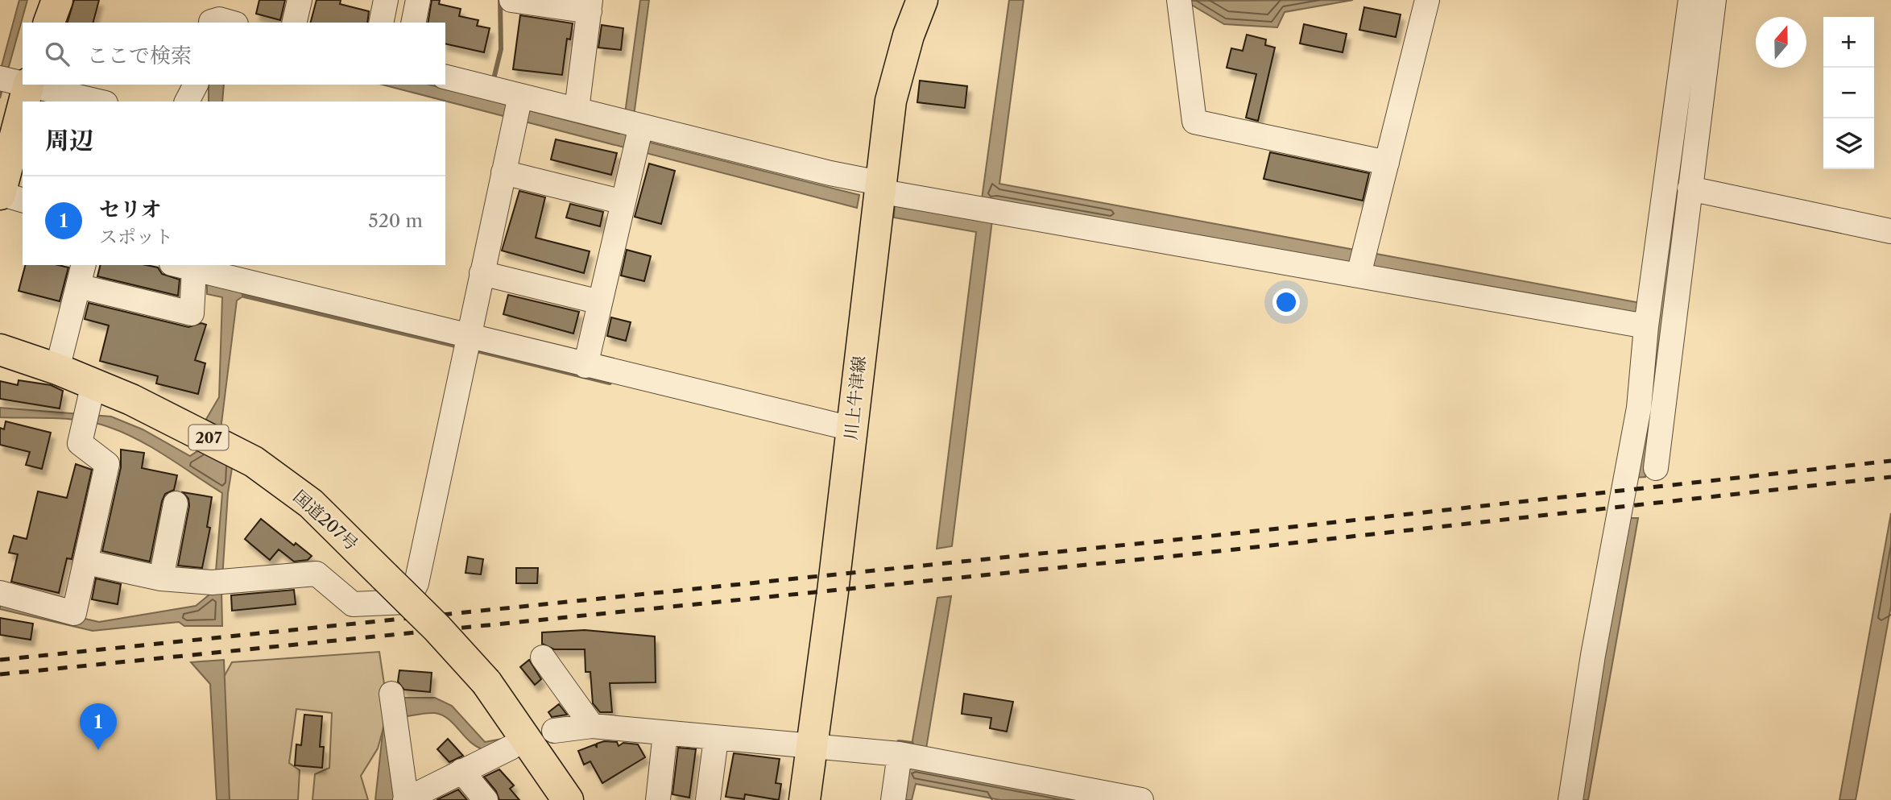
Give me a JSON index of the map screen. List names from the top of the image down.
{
  "streets": {
    "main road": ["川上牛津線", "207", "国道207号"]
  },
  "north": "top",
  "page": {
    "map_buttons": ["+", "−"],
    "search": "ここで検索",
    "heading": "周辺",
    "list": [
      {
        "mark": "1",
        "name": "セリオ",
        "note": "スポット",
        "value": "520 m"
      }
    ],
    "pins": "1"
  }
}
